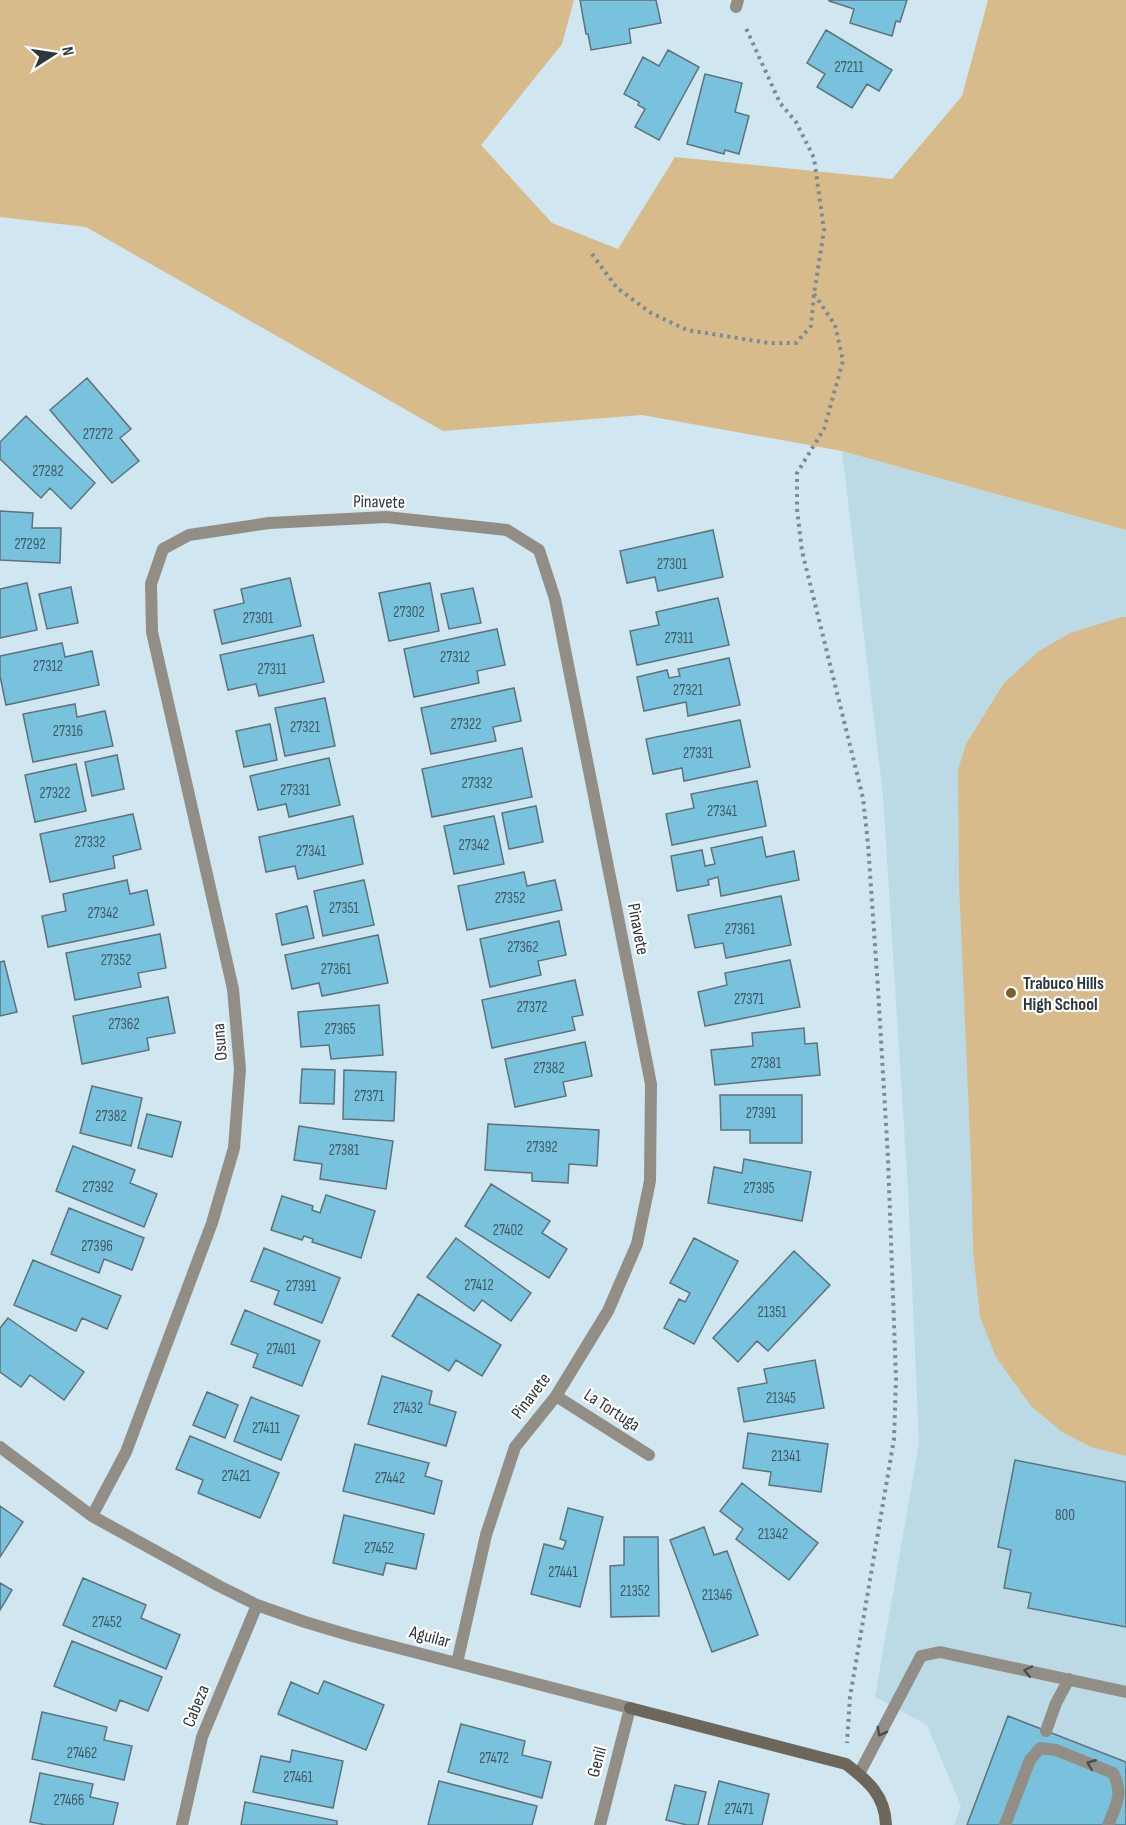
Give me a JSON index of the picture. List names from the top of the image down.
{
  "streets": {
    "street": [
      "Pinavete",
      "Osuna",
      "La Tortuga",
      "Aguilar",
      "Cabeza",
      "Genil"
    ]
  },
  "crossings": [
    ["Pinavete", "Osuna"],
    ["Pinavete", "La Tortuga"],
    ["Pinavete", "Aguilar"],
    ["Osuna", "Aguilar"],
    ["Aguilar", "Cabeza"],
    ["Aguilar", "Genil"]
  ],
  "places": ["Trabuco Hills High School"],
  "house_numbers": [
    "27211",
    "27272",
    "27282",
    "27292",
    "27301",
    "27302",
    "27301",
    "27311",
    "27312",
    "27312",
    "27311",
    "27321",
    "27322",
    "27321",
    "27316",
    "27331",
    "27332",
    "27331",
    "27322",
    "27341",
    "27332",
    "27342",
    "27341",
    "27352",
    "27351",
    "27342",
    "27361",
    "27362",
    "27352",
    "27361",
    "27371",
    "27372",
    "27362",
    "27365",
    "27381",
    "27382",
    "27371",
    "27391",
    "27382",
    "27392",
    "27381",
    "27392",
    "27395",
    "27402",
    "27396",
    "27412",
    "27391",
    "21351",
    "27401",
    "21345",
    "27432",
    "27411",
    "21341",
    "27421",
    "27442",
    "800",
    "21342",
    "27452",
    "27441",
    "21352",
    "21346",
    "27452",
    "27462",
    "27472",
    "27461",
    "27466",
    "27471"
  ],
  "north": "right"
}
